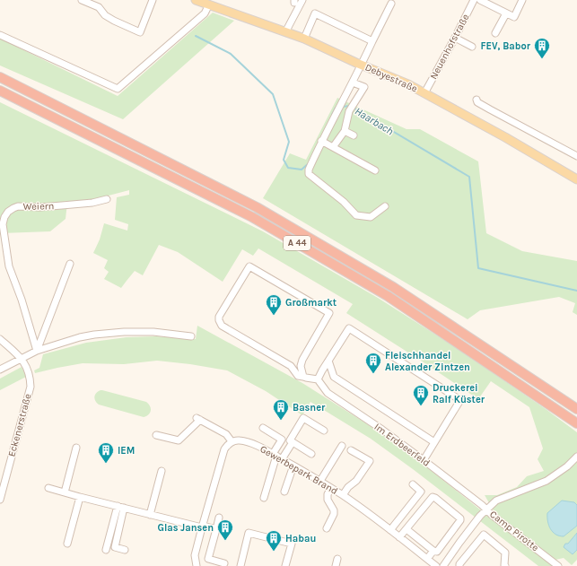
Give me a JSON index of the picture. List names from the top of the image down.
{
  "streets": {
    "highway": ["A 44"],
    "main road": ["Debyestraße"],
    "street": [
      "Neuenhofstraße",
      "Weiern",
      "Eckenerstraße",
      "Im Erdbeerfeld",
      "Gewerbepark Brand",
      "Camp Pirotte"
    ]
  },
  "crossings": [
    ["Neuenhofstraße", "Debyestraße"],
    ["Im Erdbeerfeld", "Camp Pirotte"]
  ],
  "water": ["Haarbach"],
  "places": {
    "building": [
      "FEV, Babor",
      "Großmarkt",
      "Fleischhandel Alexander Zintzen",
      "Druckerei Ralf Küster",
      "Basner",
      "IEM",
      "Glas Jansen",
      "Habau"
    ]
  }
}
